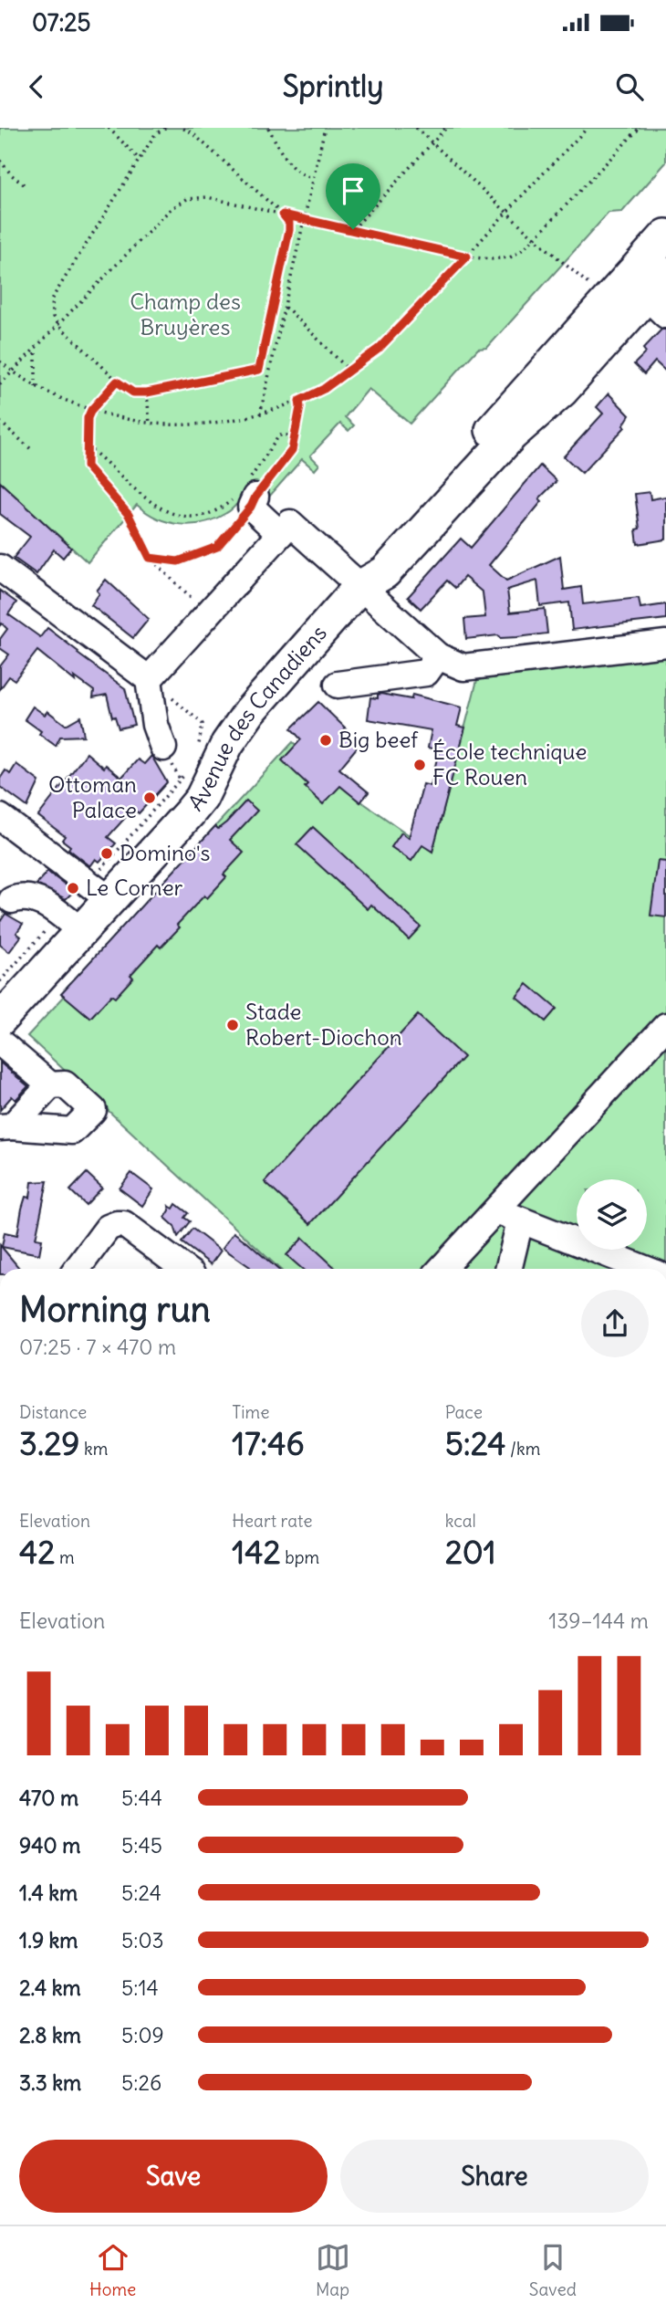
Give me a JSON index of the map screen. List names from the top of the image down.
{
  "streets": {
    "main road": ["Avenue des Canadiens"]
  },
  "parks": ["Champ des Bruyères"],
  "places": [
    "Big beef",
    "École technique FC Rouen",
    "Ottoman Palace",
    "Domino's",
    "Le Corner",
    "Stade Robert-Diochon"
  ],
  "page": {
    "status": "07:25",
    "header": "Sprintly",
    "heading": ["Morning run", "07:25 · 7 × 470 m"],
    "stats": [
      ["Distance", "3.29 km"],
      ["Time", "17:46"],
      ["Pace", "5:24 /km"],
      ["Elevation", "42 m"],
      ["Heart rate", "142 bpm"],
      ["kcal", "201"]
    ],
    "chart": ["Elevation", "139–144 m"],
    "list": [
      {
        "name": "470 m",
        "note": "5:44"
      },
      {
        "name": "940 m",
        "note": "5:45"
      },
      {
        "name": "1.4 km",
        "note": "5:24"
      },
      {
        "name": "1.9 km",
        "note": "5:03"
      },
      {
        "name": "2.4 km",
        "note": "5:14"
      },
      {
        "name": "2.8 km",
        "note": "5:09"
      },
      {
        "name": "3.3 km",
        "note": "5:26"
      }
    ],
    "buttons": ["Save", "Share"],
    "tabs": ["Home", "Map", "Saved"]
  }
}
